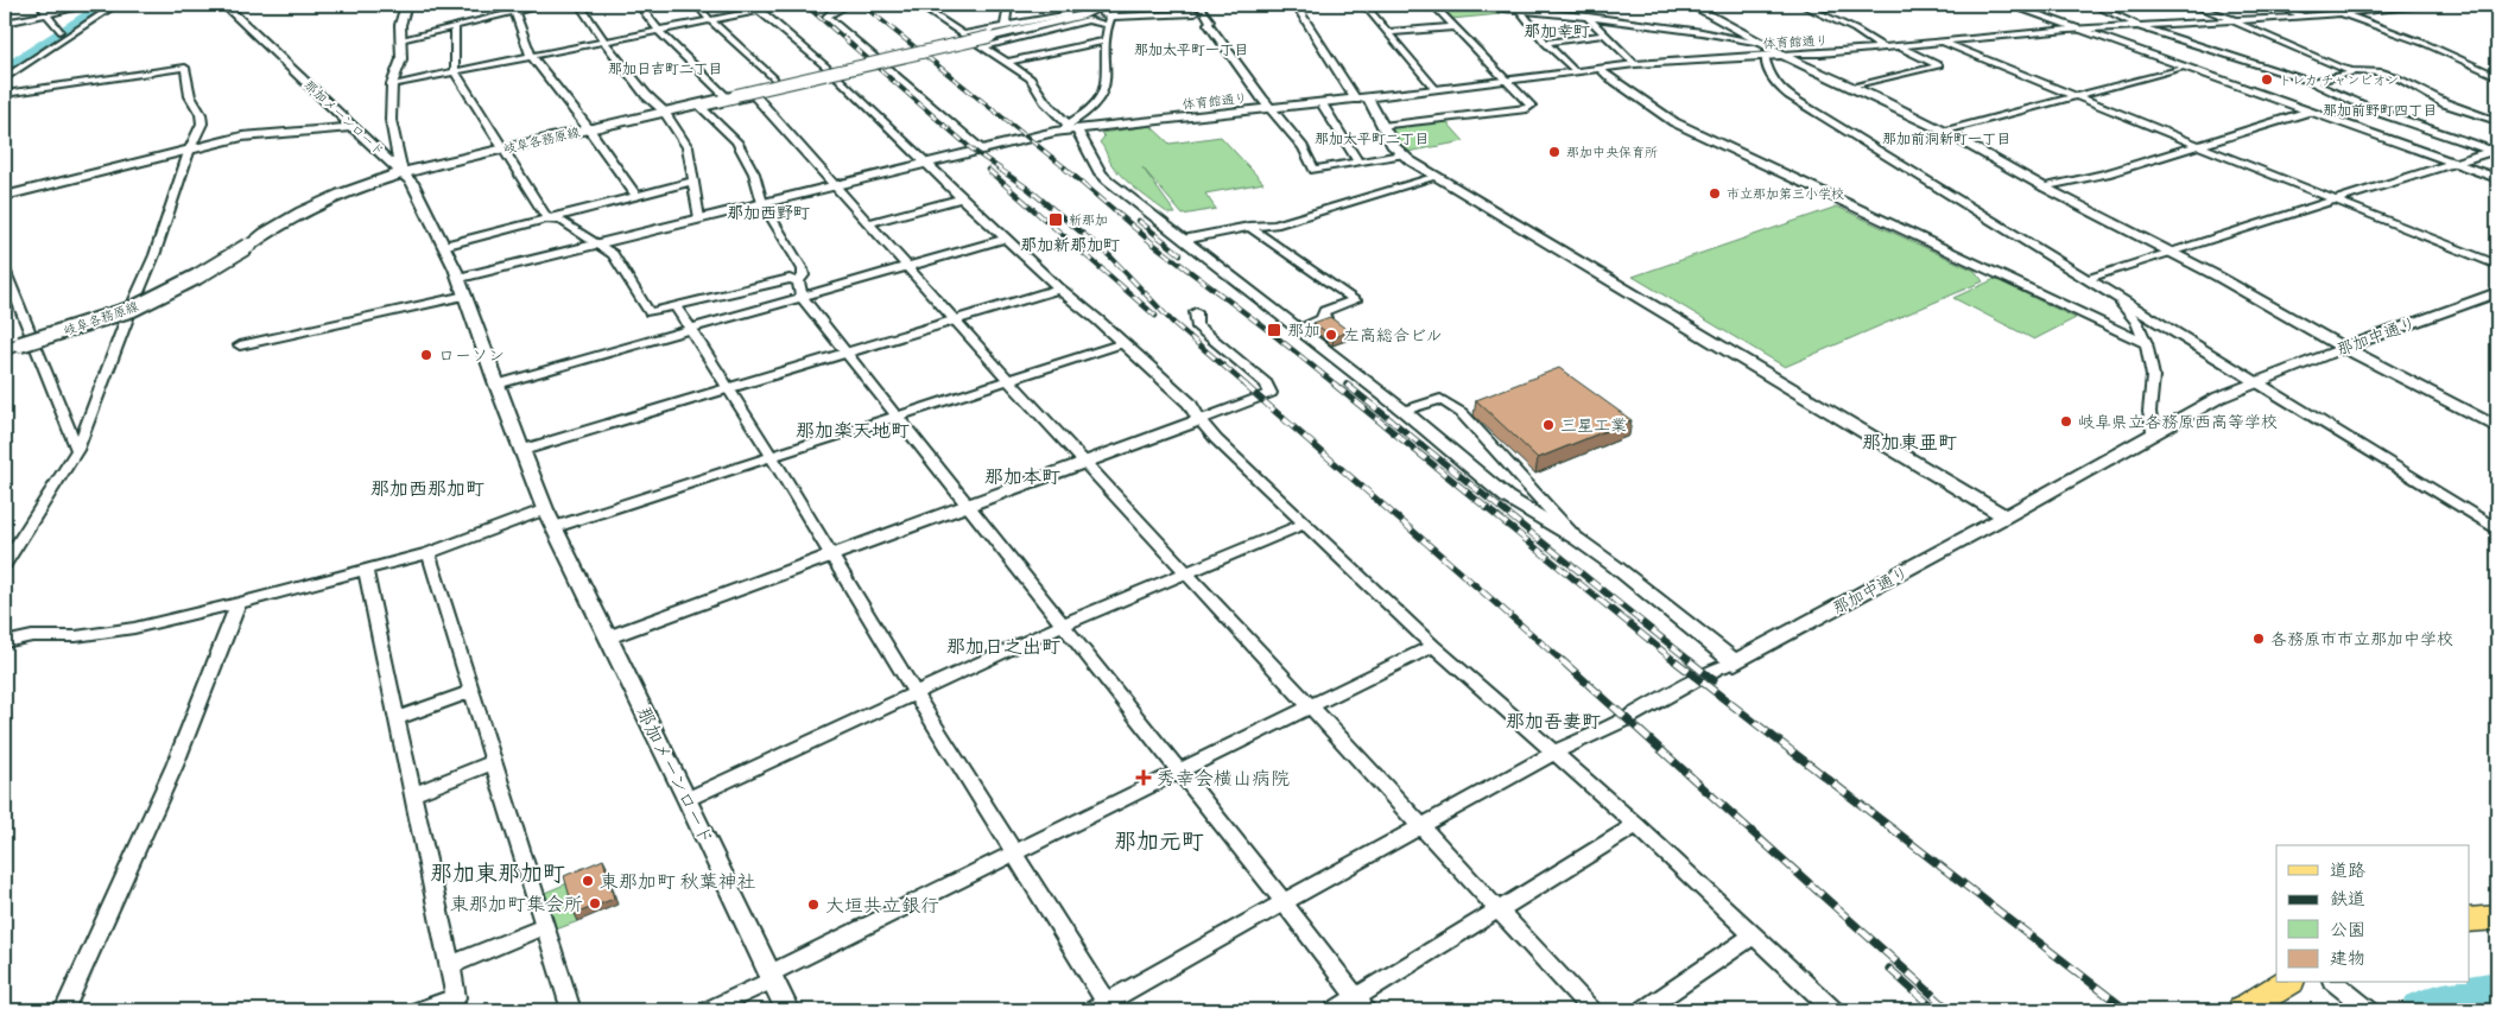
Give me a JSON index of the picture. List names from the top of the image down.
{
  "streets": {
    "main road": ["岐阜各務原線"],
    "street": ["体育館通り", "那加メーンロード", "那加中通り"]
  },
  "crossings": [
    ["那加メーンロード", "岐阜各務原線"]
  ],
  "districts": [
    "那加幸町",
    "那加太平町一丁目",
    "那加日吉町二丁目",
    "那加前野町四丁目",
    "那加太平町二丁目",
    "那加前洞新町一丁目",
    "那加西野町",
    "那加新那加町",
    "那加楽天地町",
    "那加東亜町",
    "那加本町",
    "那加西那加町",
    "那加日之出町",
    "那加吾妻町",
    "那加元町",
    "那加東那加町"
  ],
  "places": {
    "other": [
      "トレカ チャンピオン",
      "那加中央保育所",
      "市立那加第三小学校",
      "左高総合ビル",
      "ローソン",
      "岐阜県立各務原西高等学校",
      "三星工業",
      "各務原市市立那加中学校",
      "東那加町 秋葉神社",
      "東那加町集会所",
      "大垣共立銀行"
    ],
    "transit": ["新那加", "那加"],
    "health": ["秀幸会横山病院"]
  },
  "legend": [
    "道路",
    "鉄道",
    "公園",
    "建物"
  ]
}
